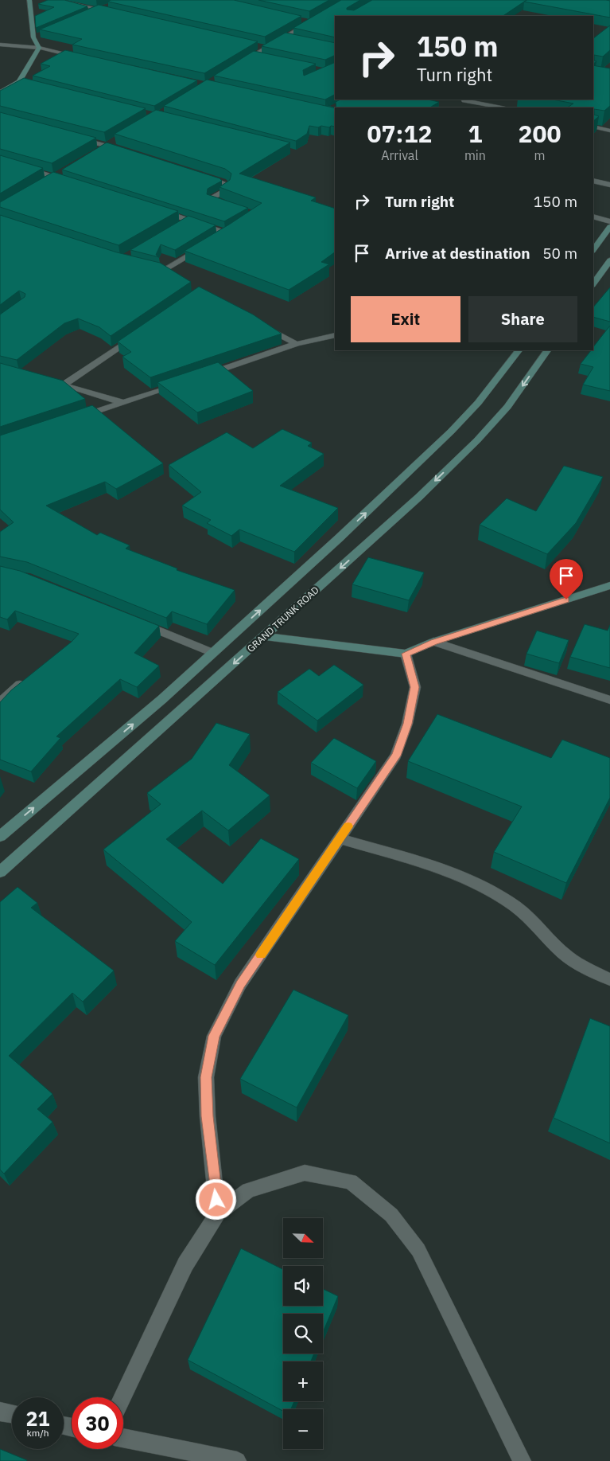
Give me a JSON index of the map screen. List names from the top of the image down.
{
  "streets": {
    "main road": ["GRAND TRUNK ROAD"]
  },
  "north": "bottom right",
  "page": {
    "turn": ["150 m", "Turn right"],
    "eta": [
      "07:12",
      "Arrival",
      "1",
      "min",
      "200",
      "m"
    ],
    "list": [
      {
        "name": "Turn right",
        "value": "150 m"
      },
      {
        "name": "Arrive at destination",
        "value": "50 m"
      }
    ],
    "buttons": ["Exit", "Share"],
    "map_buttons": ["+", "−"],
    "speed": "21 km/h",
    "limit": "30"
  }
}
